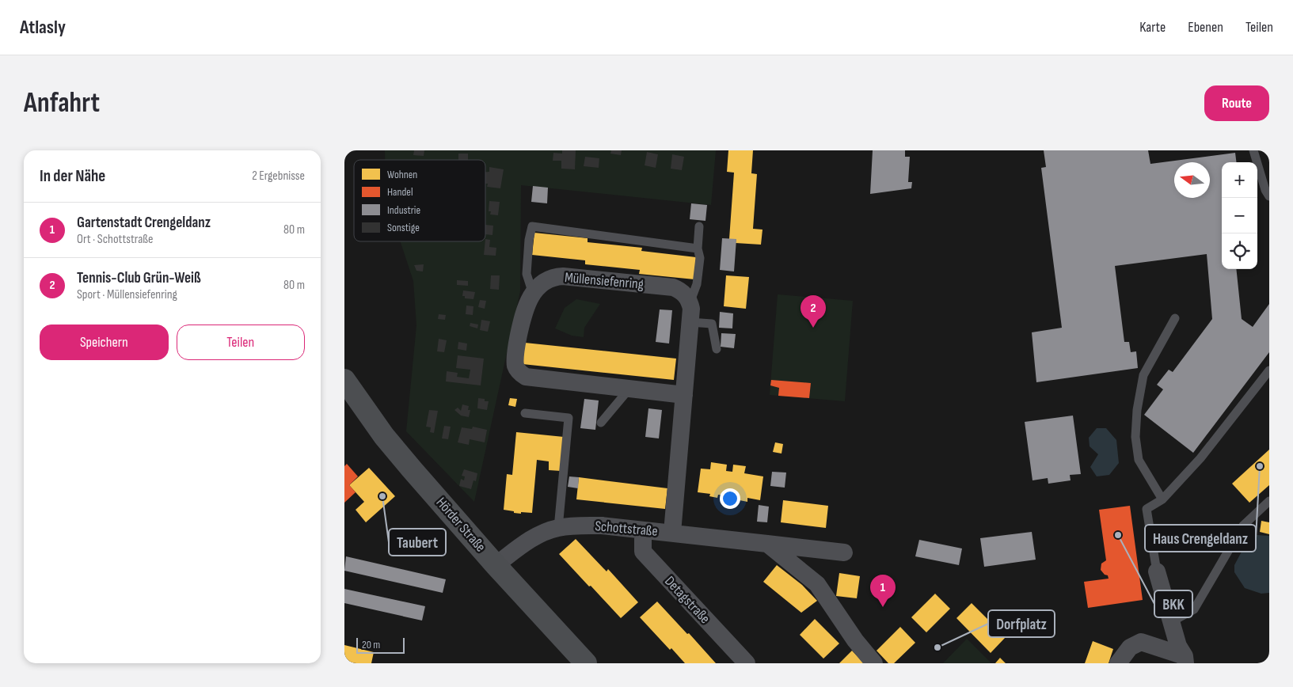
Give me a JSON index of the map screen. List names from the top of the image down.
{
  "streets": {
    "main road": ["Hörder Straße"],
    "street": ["Müllensiefenring", "Schottstraße", "Detagstraße"]
  },
  "crossings": [
    ["Hörder Straße", "Schottstraße"],
    ["Schottstraße", "Detagstraße"]
  ],
  "places": [
    "Haus Crengeldanz",
    "Taubert",
    "BKK",
    "Dorfplatz"
  ],
  "legend": [
    "Wohnen",
    "Handel",
    "Industrie",
    "Sonstige"
  ],
  "scale_bar": "20 m",
  "north": "left",
  "page": {
    "header": "Atlasly",
    "nav": ["Karte", "Ebenen", "Teilen"],
    "buttons": [
      "Route",
      ["Speichern", "Teilen"]
    ],
    "title": "Anfahrt",
    "heading": ["In der Nähe", "2 Ergebnisse"],
    "map_buttons": ["+", "−"],
    "list": [
      {
        "mark": "1",
        "name": "Gartenstadt Crengeldanz",
        "note": "Ort · Schottstraße",
        "value": "80 m"
      },
      {
        "mark": "2",
        "name": "Tennis-Club Grün-Weiß",
        "note": "Sport · Müllensiefenring",
        "value": "80 m"
      }
    ],
    "pins": ["2", "1"],
    "scale": "20 m"
  }
}
